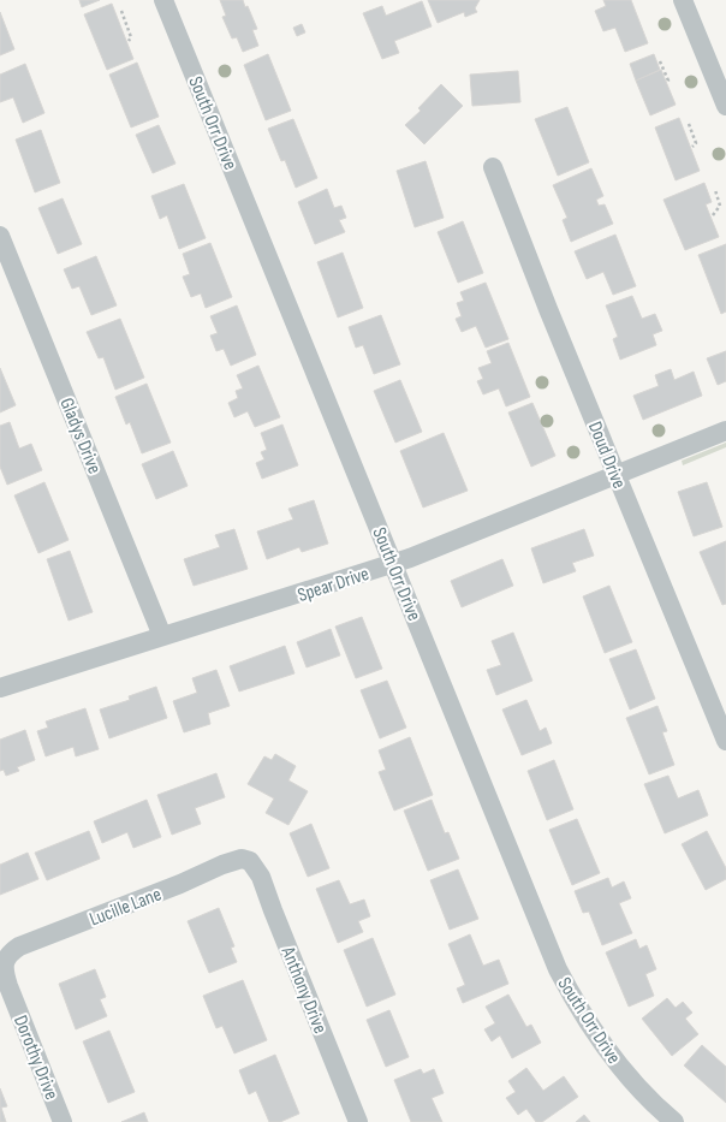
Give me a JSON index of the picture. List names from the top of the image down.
{
  "streets": {
    "street": [
      "South Orr Drive",
      "Gladys Drive",
      "Doud Drive",
      "Spear Drive",
      "Lucille Lane",
      "Anthony Drive",
      "Dorothy Drive"
    ]
  },
  "crossings": [
    ["South Orr Drive", "Spear Drive"],
    ["Gladys Drive", "Spear Drive"],
    ["Doud Drive", "Spear Drive"],
    ["Lucille Lane", "Anthony Drive"],
    ["Lucille Lane", "Dorothy Drive"]
  ]
}
